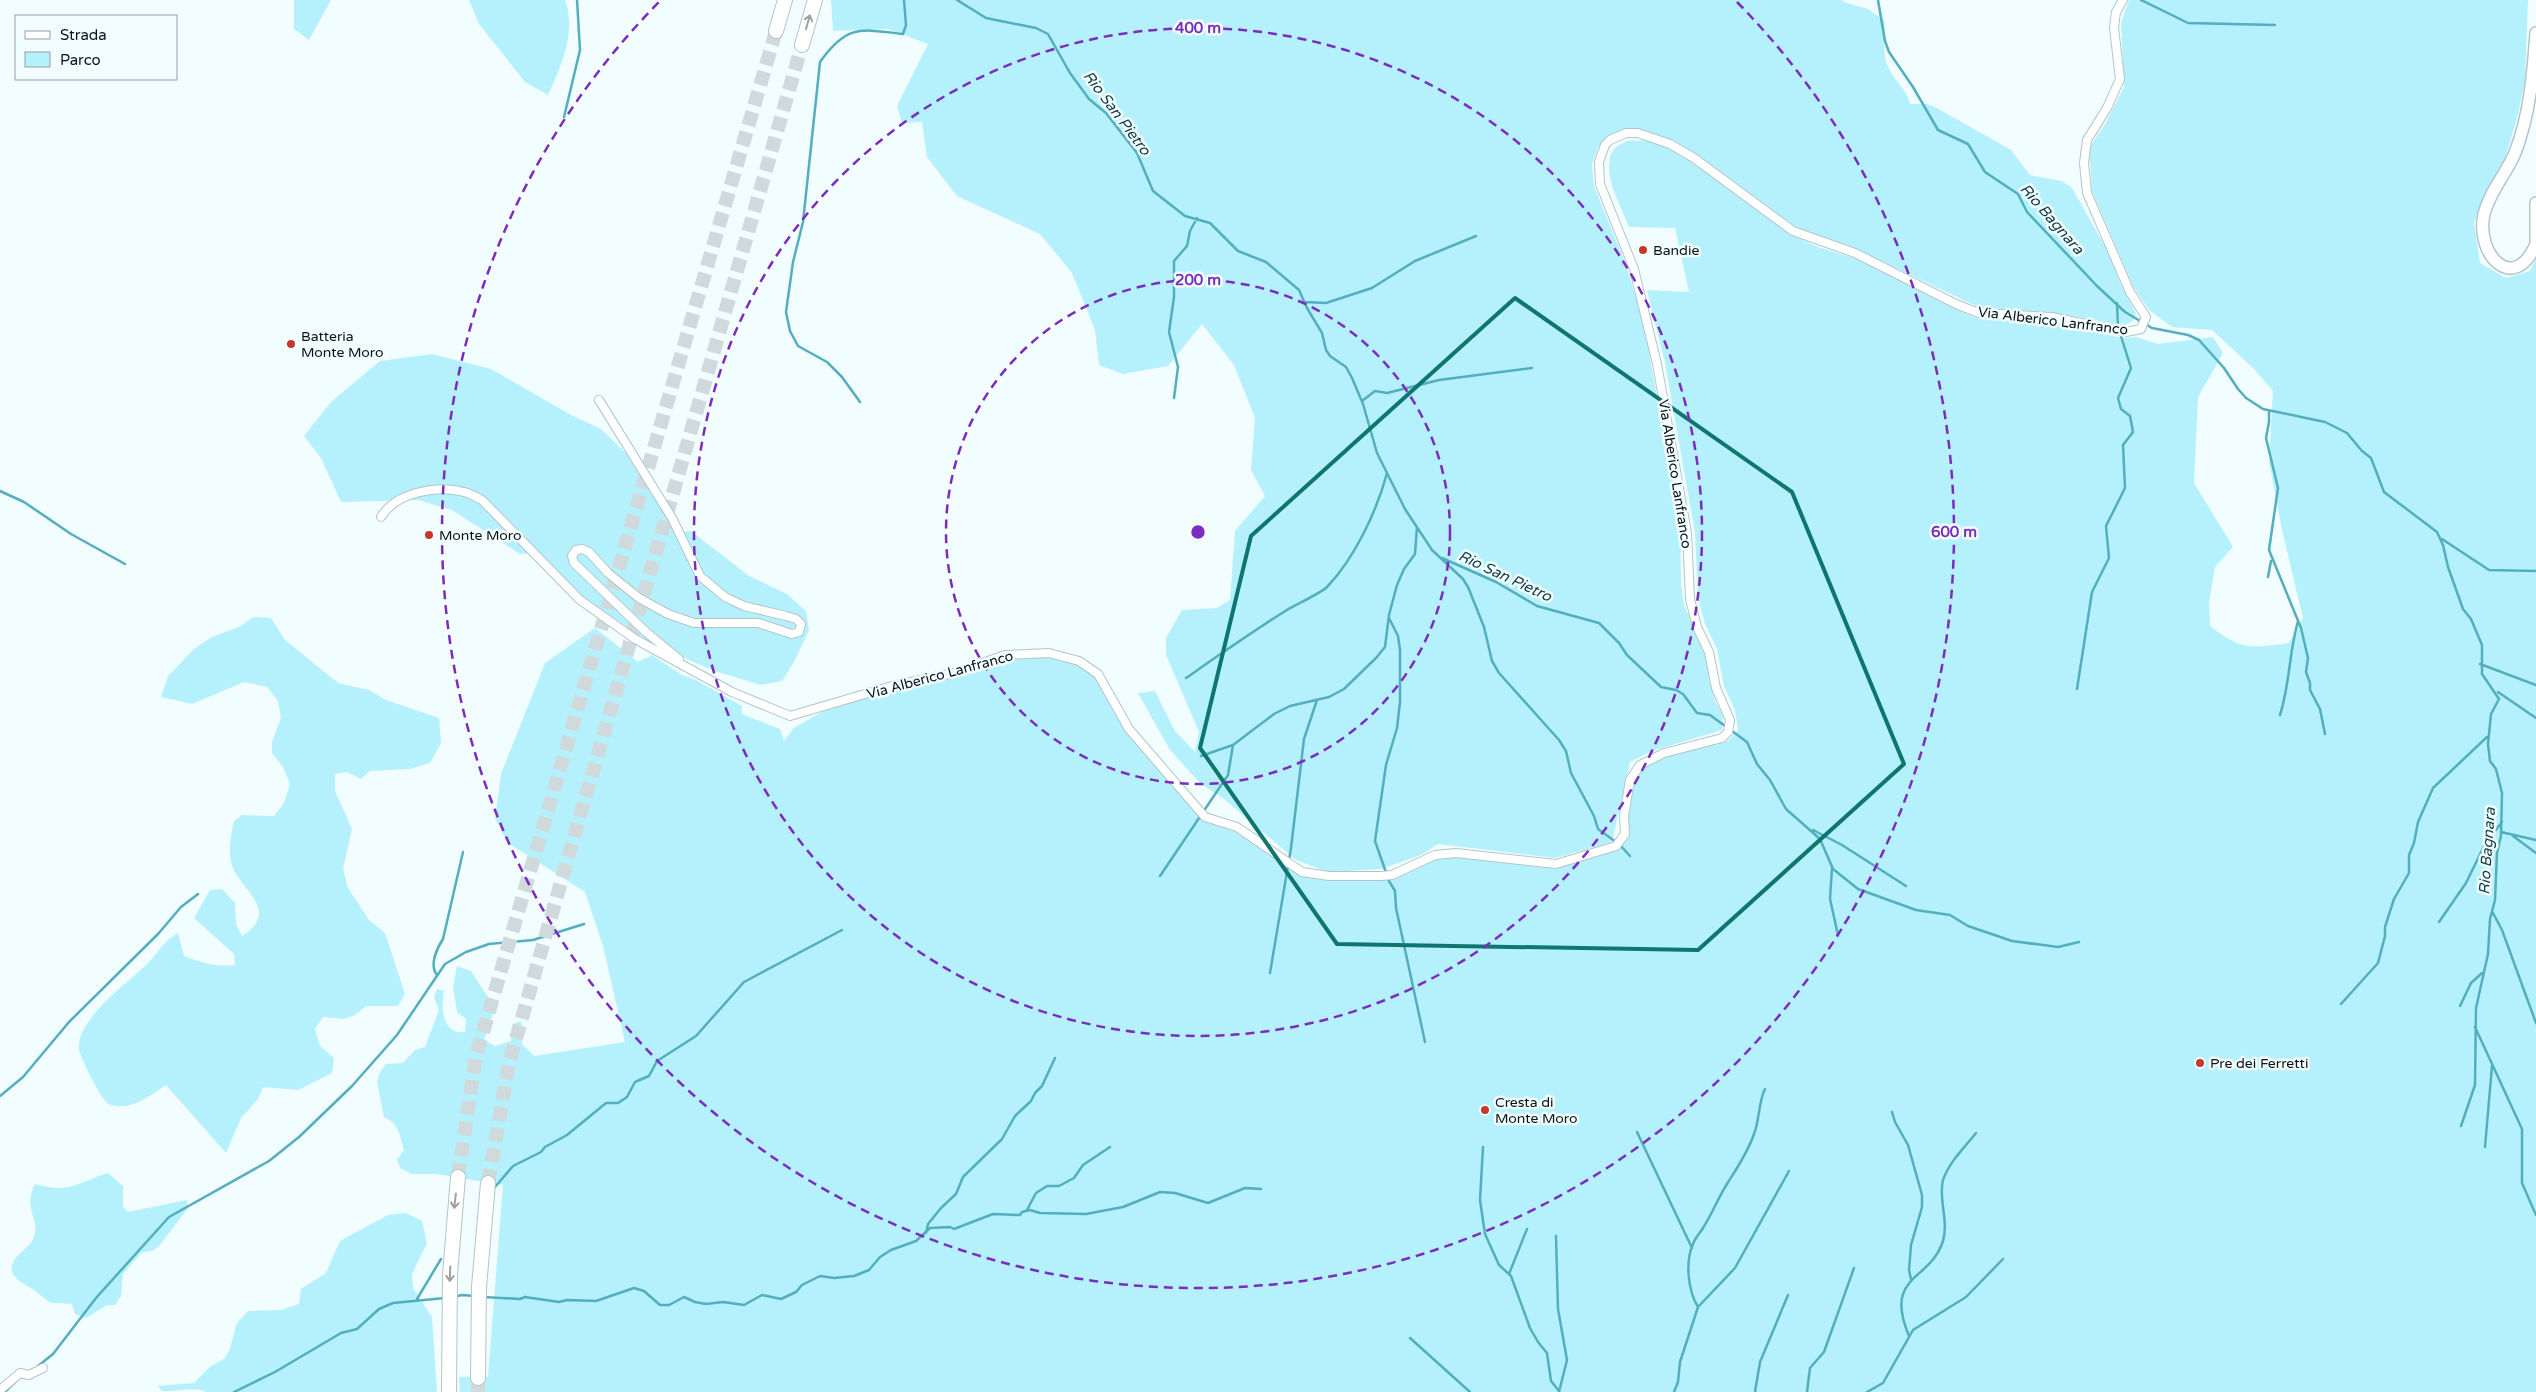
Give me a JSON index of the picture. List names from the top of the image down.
{
  "streets": {
    "street": ["Via Alberico Lanfranco"]
  },
  "water": ["Rio San Pietro", "Rio Bagnara"],
  "places": [
    "Bandie",
    "Batteria Monte Moro",
    "Monte Moro",
    "Pre dei Ferretti",
    "Cresta di Monte Moro"
  ],
  "legend": ["Strada", "Parco"],
  "rings": ["400 m", "200 m", "600 m"]
}
